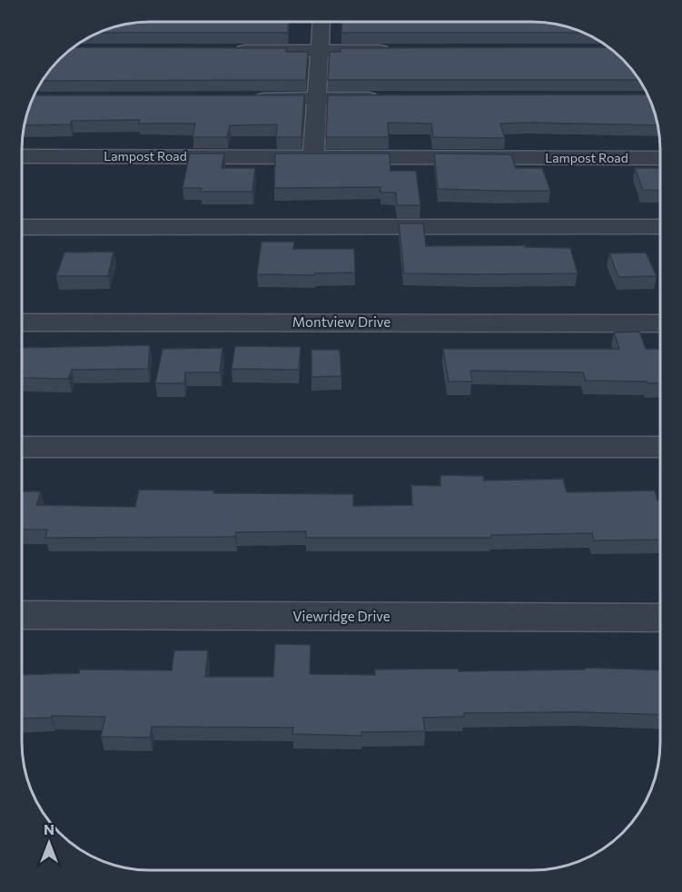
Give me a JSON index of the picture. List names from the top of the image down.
{
  "streets": {
    "street": ["Lampost Road", "Montview Drive", "Viewridge Drive"]
  },
  "north": "top"
}
